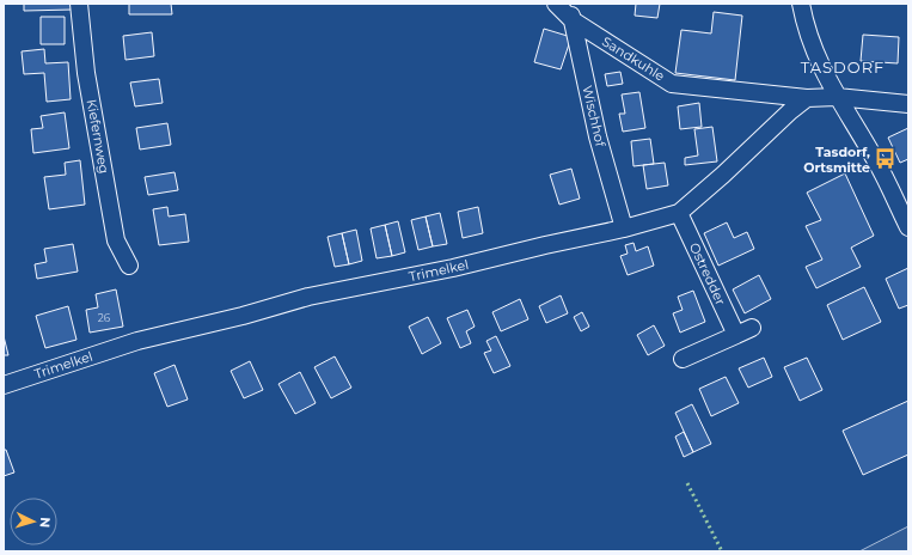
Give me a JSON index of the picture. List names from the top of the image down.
{
  "streets": {
    "street": [
      "Sandkuhle",
      "Wischhof",
      "Kiefernweg",
      "Trimelkel",
      "Ostredder"
    ]
  },
  "crossings": [
    ["Sandkuhle", "Wischhof"],
    ["Sandkuhle", "Trimelkel"],
    ["Wischhof", "Trimelkel"],
    ["Trimelkel", "Ostredder"]
  ],
  "districts": ["TASDORF"],
  "places": {
    "bus stop": ["Tasdorf, Ortsmitte"]
  },
  "house_numbers": ["26"],
  "north": "right"
}
